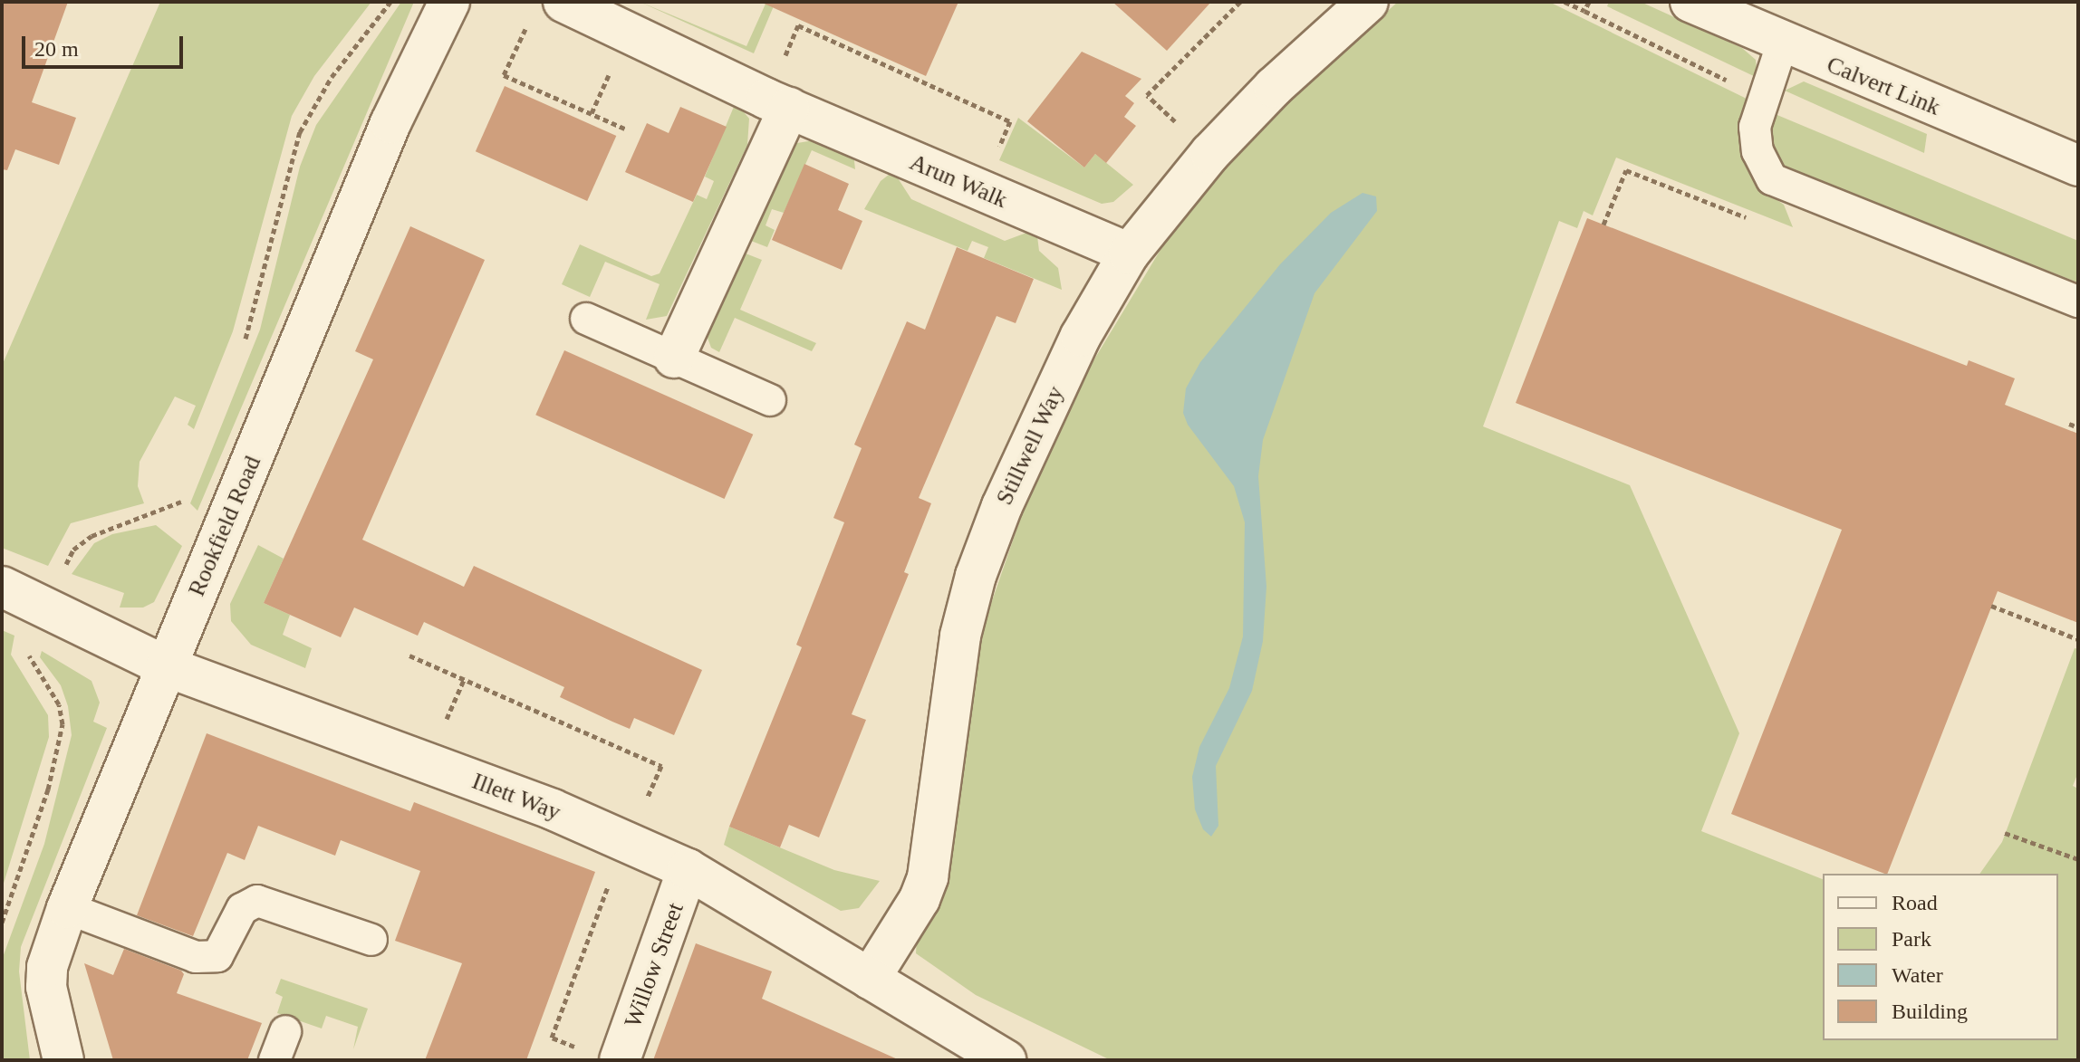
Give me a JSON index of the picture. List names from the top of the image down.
{
  "streets": {
    "street": [
      "Calvert Link",
      "Arun Walk",
      "Stillwell Way",
      "Rookfield Road",
      "Illett Way",
      "Willow Street"
    ]
  },
  "crossings": [
    ["Arun Walk", "Stillwell Way"],
    ["Stillwell Way", "Illett Way"],
    ["Rookfield Road", "Illett Way"],
    ["Illett Way", "Willow Street"]
  ],
  "legend": [
    "Road",
    "Park",
    "Water",
    "Building"
  ],
  "scale_bar": "20 m"
}
